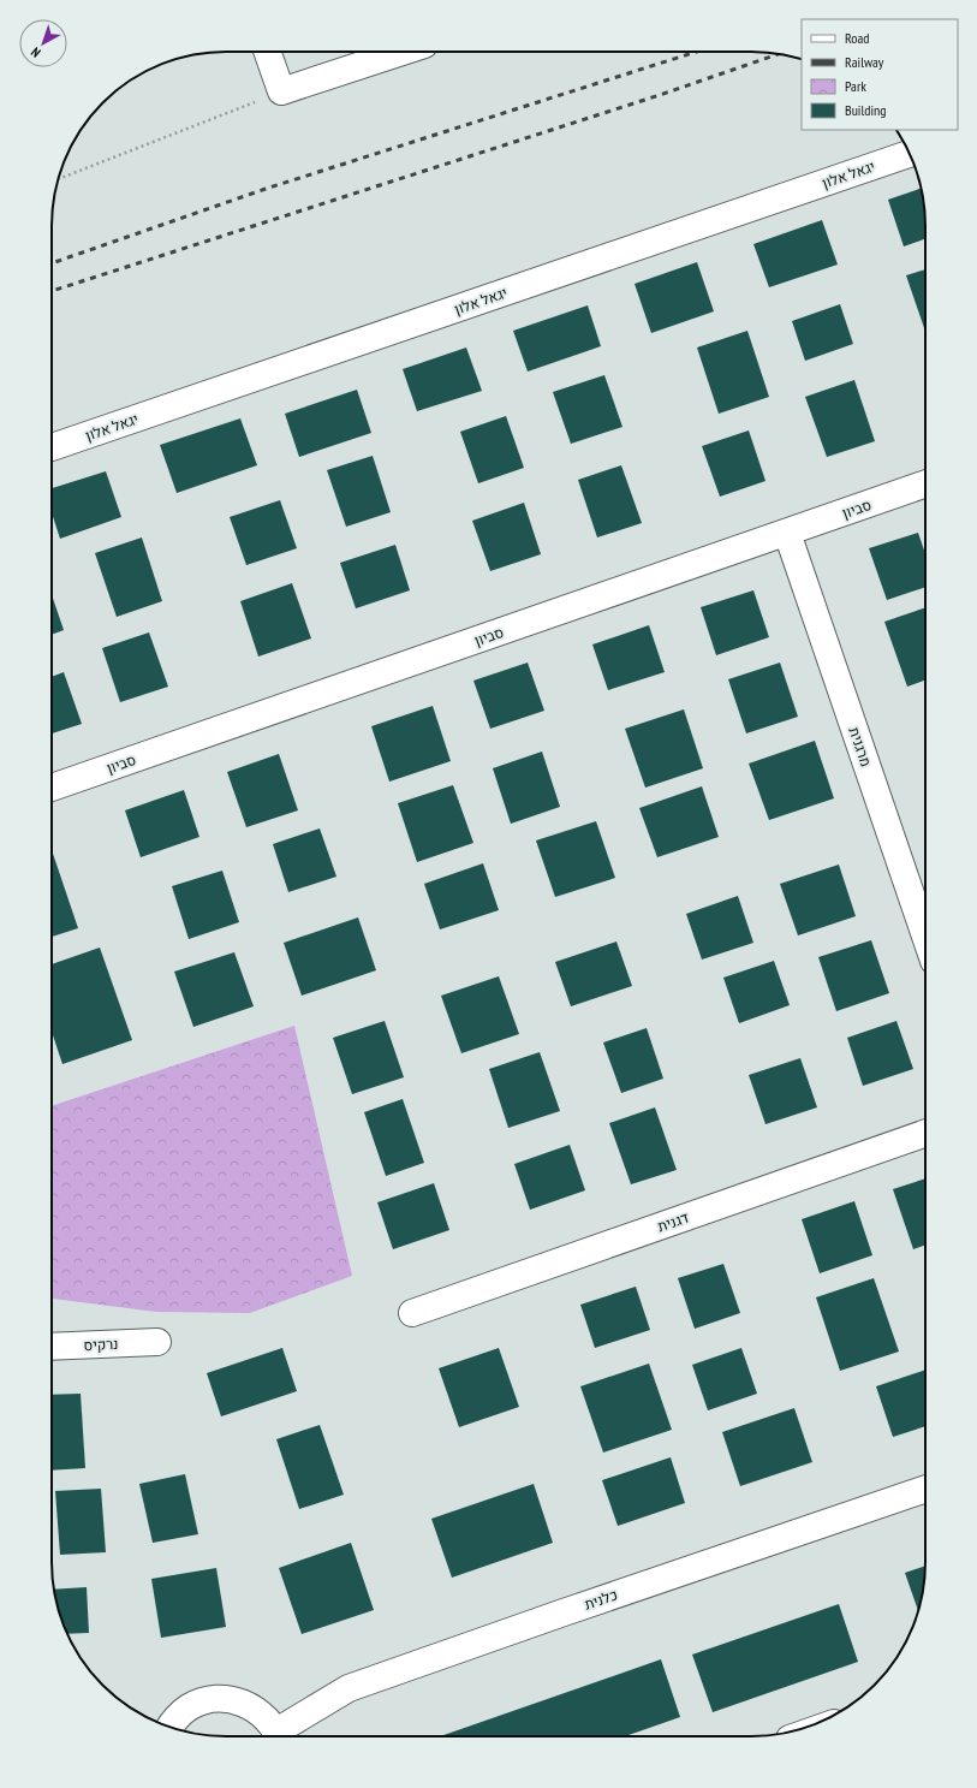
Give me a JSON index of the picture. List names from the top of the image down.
{
  "streets": {
    "street": [
      "יגאל אלון",
      "סביון",
      "מרגנית",
      "דגנית",
      "נרקיס",
      "כלנית"
    ]
  },
  "crossings": [
    ["סביון", "מרגנית"]
  ],
  "legend": [
    "Road",
    "Railway",
    "Park",
    "Building"
  ],
  "north": "bottom left"
}
